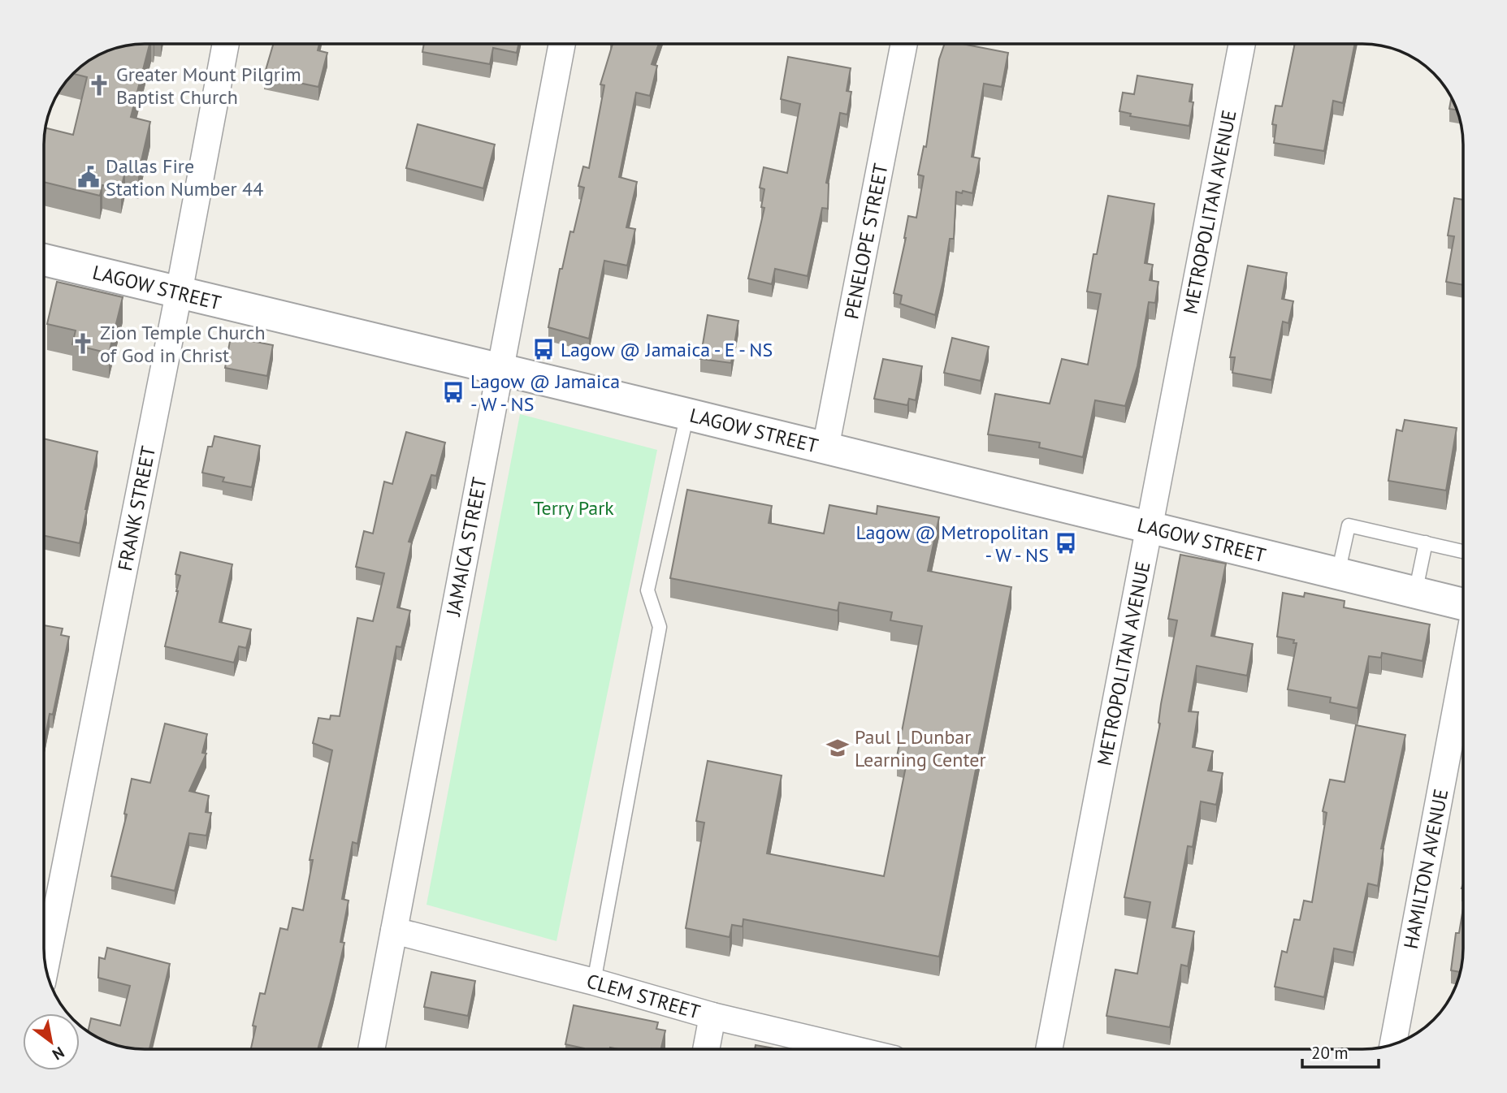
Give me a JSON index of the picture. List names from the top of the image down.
{
  "streets": {
    "street": [
      "METROPOLITAN AVENUE",
      "PENELOPE STREET",
      "LAGOW STREET",
      "FRANK STREET",
      "JAMAICA STREET",
      "HAMILTON AVENUE",
      "CLEM STREET"
    ]
  },
  "crossings": [
    ["METROPOLITAN AVENUE", "LAGOW STREET"],
    ["PENELOPE STREET", "LAGOW STREET"],
    ["LAGOW STREET", "FRANK STREET"],
    ["LAGOW STREET", "JAMAICA STREET"],
    ["JAMAICA STREET", "CLEM STREET"]
  ],
  "parks": ["Terry Park"],
  "places": {
    "church": ["Greater Mount Pilgrim Baptist Church", "Zion Temple Church of God in Christ"],
    "public building": ["Dallas Fire Station Number 44"],
    "bus stop": ["Lagow @ Jamaica - E - NS", "Lagow @ Jamaica - W - NS", "Lagow @ Metropolitan - W - NS"],
    "school or university": ["Paul L Dunbar Learning Center"]
  },
  "scale_bar": "20 m",
  "north": "bottom right"
}
